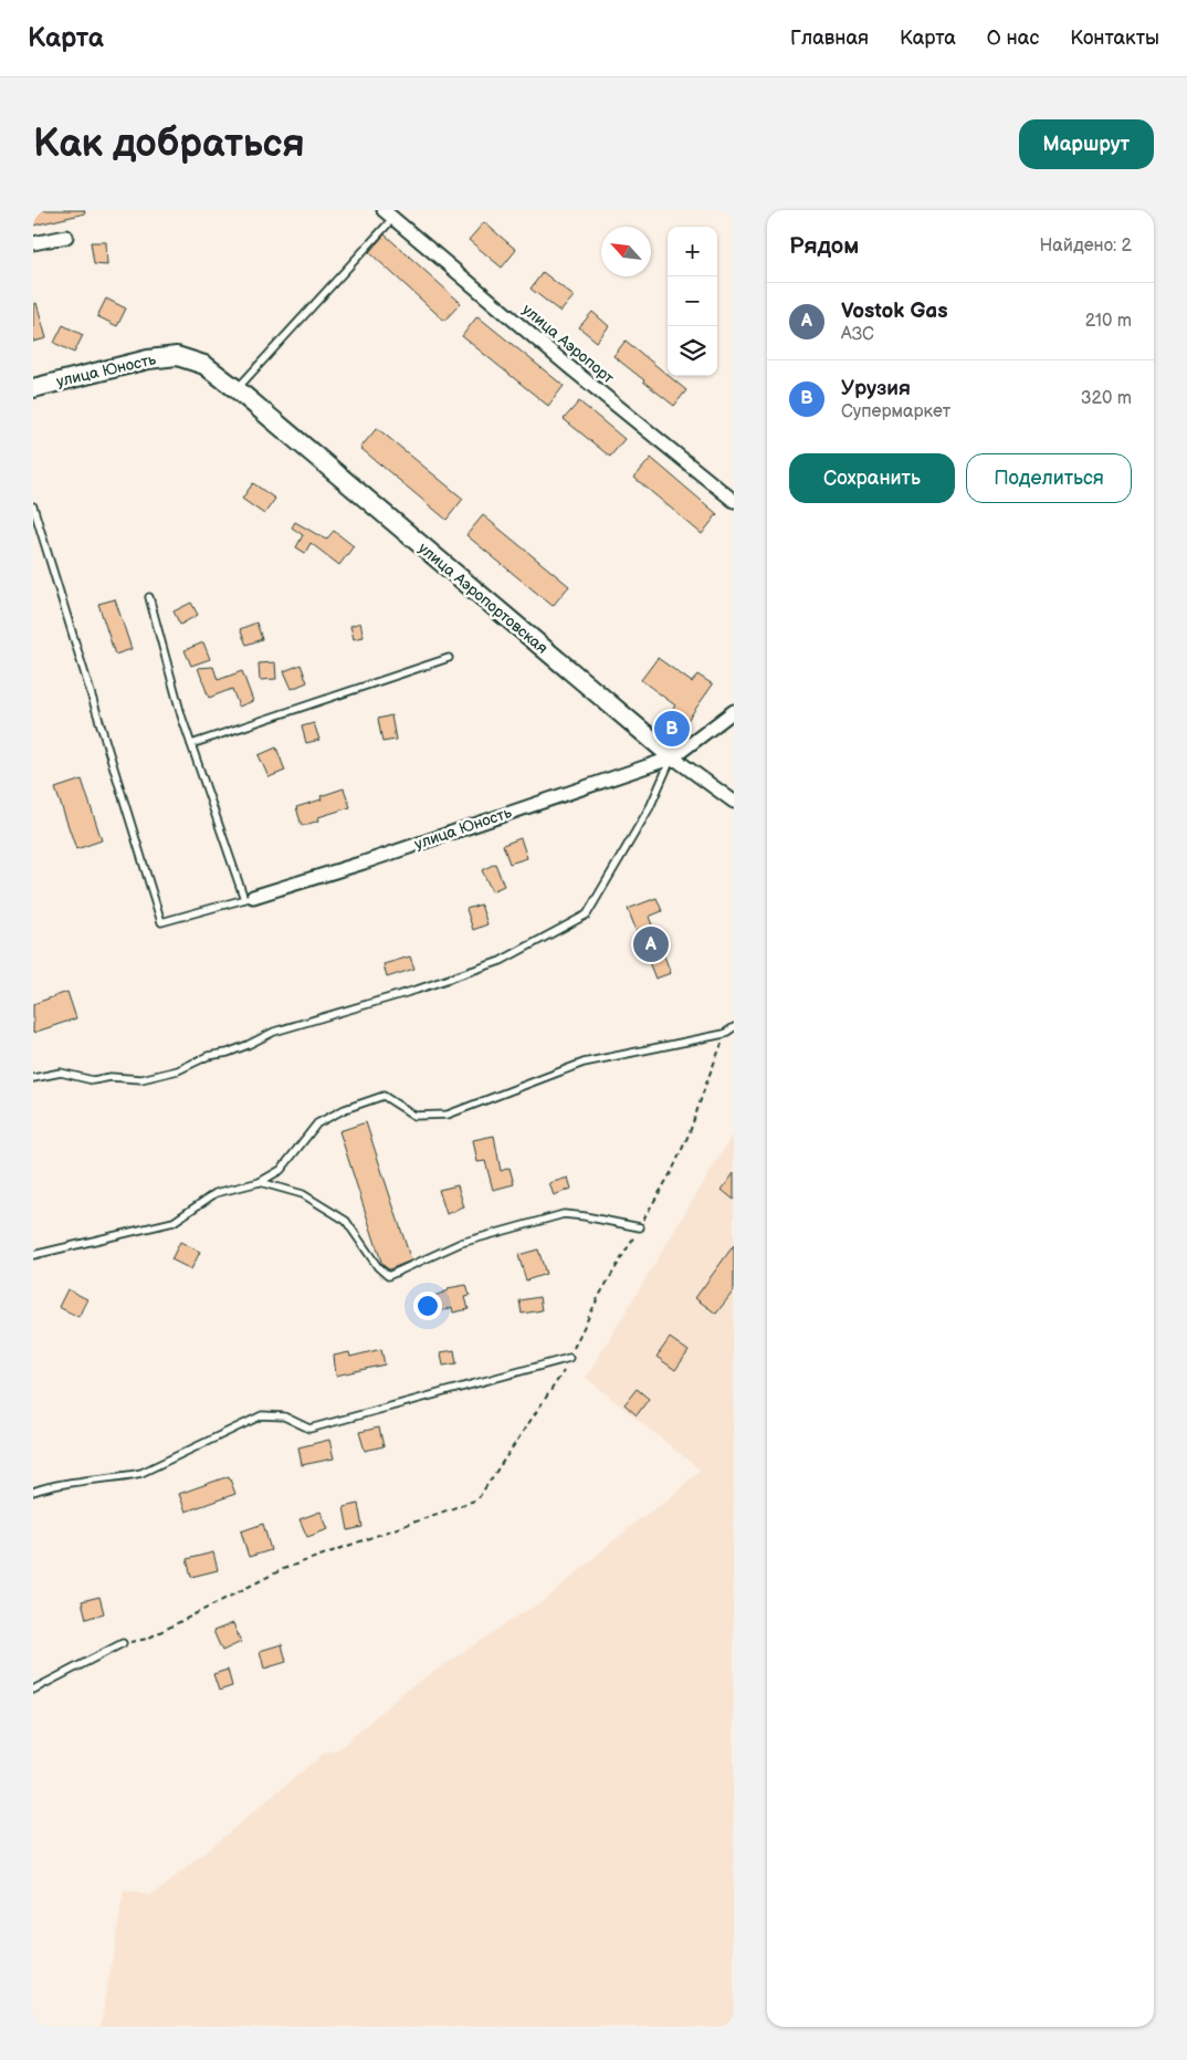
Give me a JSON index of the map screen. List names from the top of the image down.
{
  "streets": {
    "street": ["улица Аэропорт", "улица Юность", "улица Аэропортовская"]
  },
  "crossings": [
    ["улица Юность", "улица Аэропортовская"]
  ],
  "north": "top left",
  "page": {
    "header": "Карта",
    "nav": [
      "Главная",
      "Карта",
      "О нас",
      "Контакты"
    ],
    "buttons": [
      "Маршрут",
      ["Сохранить", "Поделиться"]
    ],
    "title": "Как добраться",
    "heading": ["Рядом", "Найдено: 2"],
    "map_buttons": ["+", "−"],
    "list": [
      {
        "mark": "A",
        "name": "Vostok Gas",
        "note": "АЗС",
        "value": "210 m"
      },
      {
        "mark": "B",
        "name": "Урузия",
        "note": "Супермаркет",
        "value": "320 m"
      }
    ],
    "pins": ["B", "A"]
  }
}
